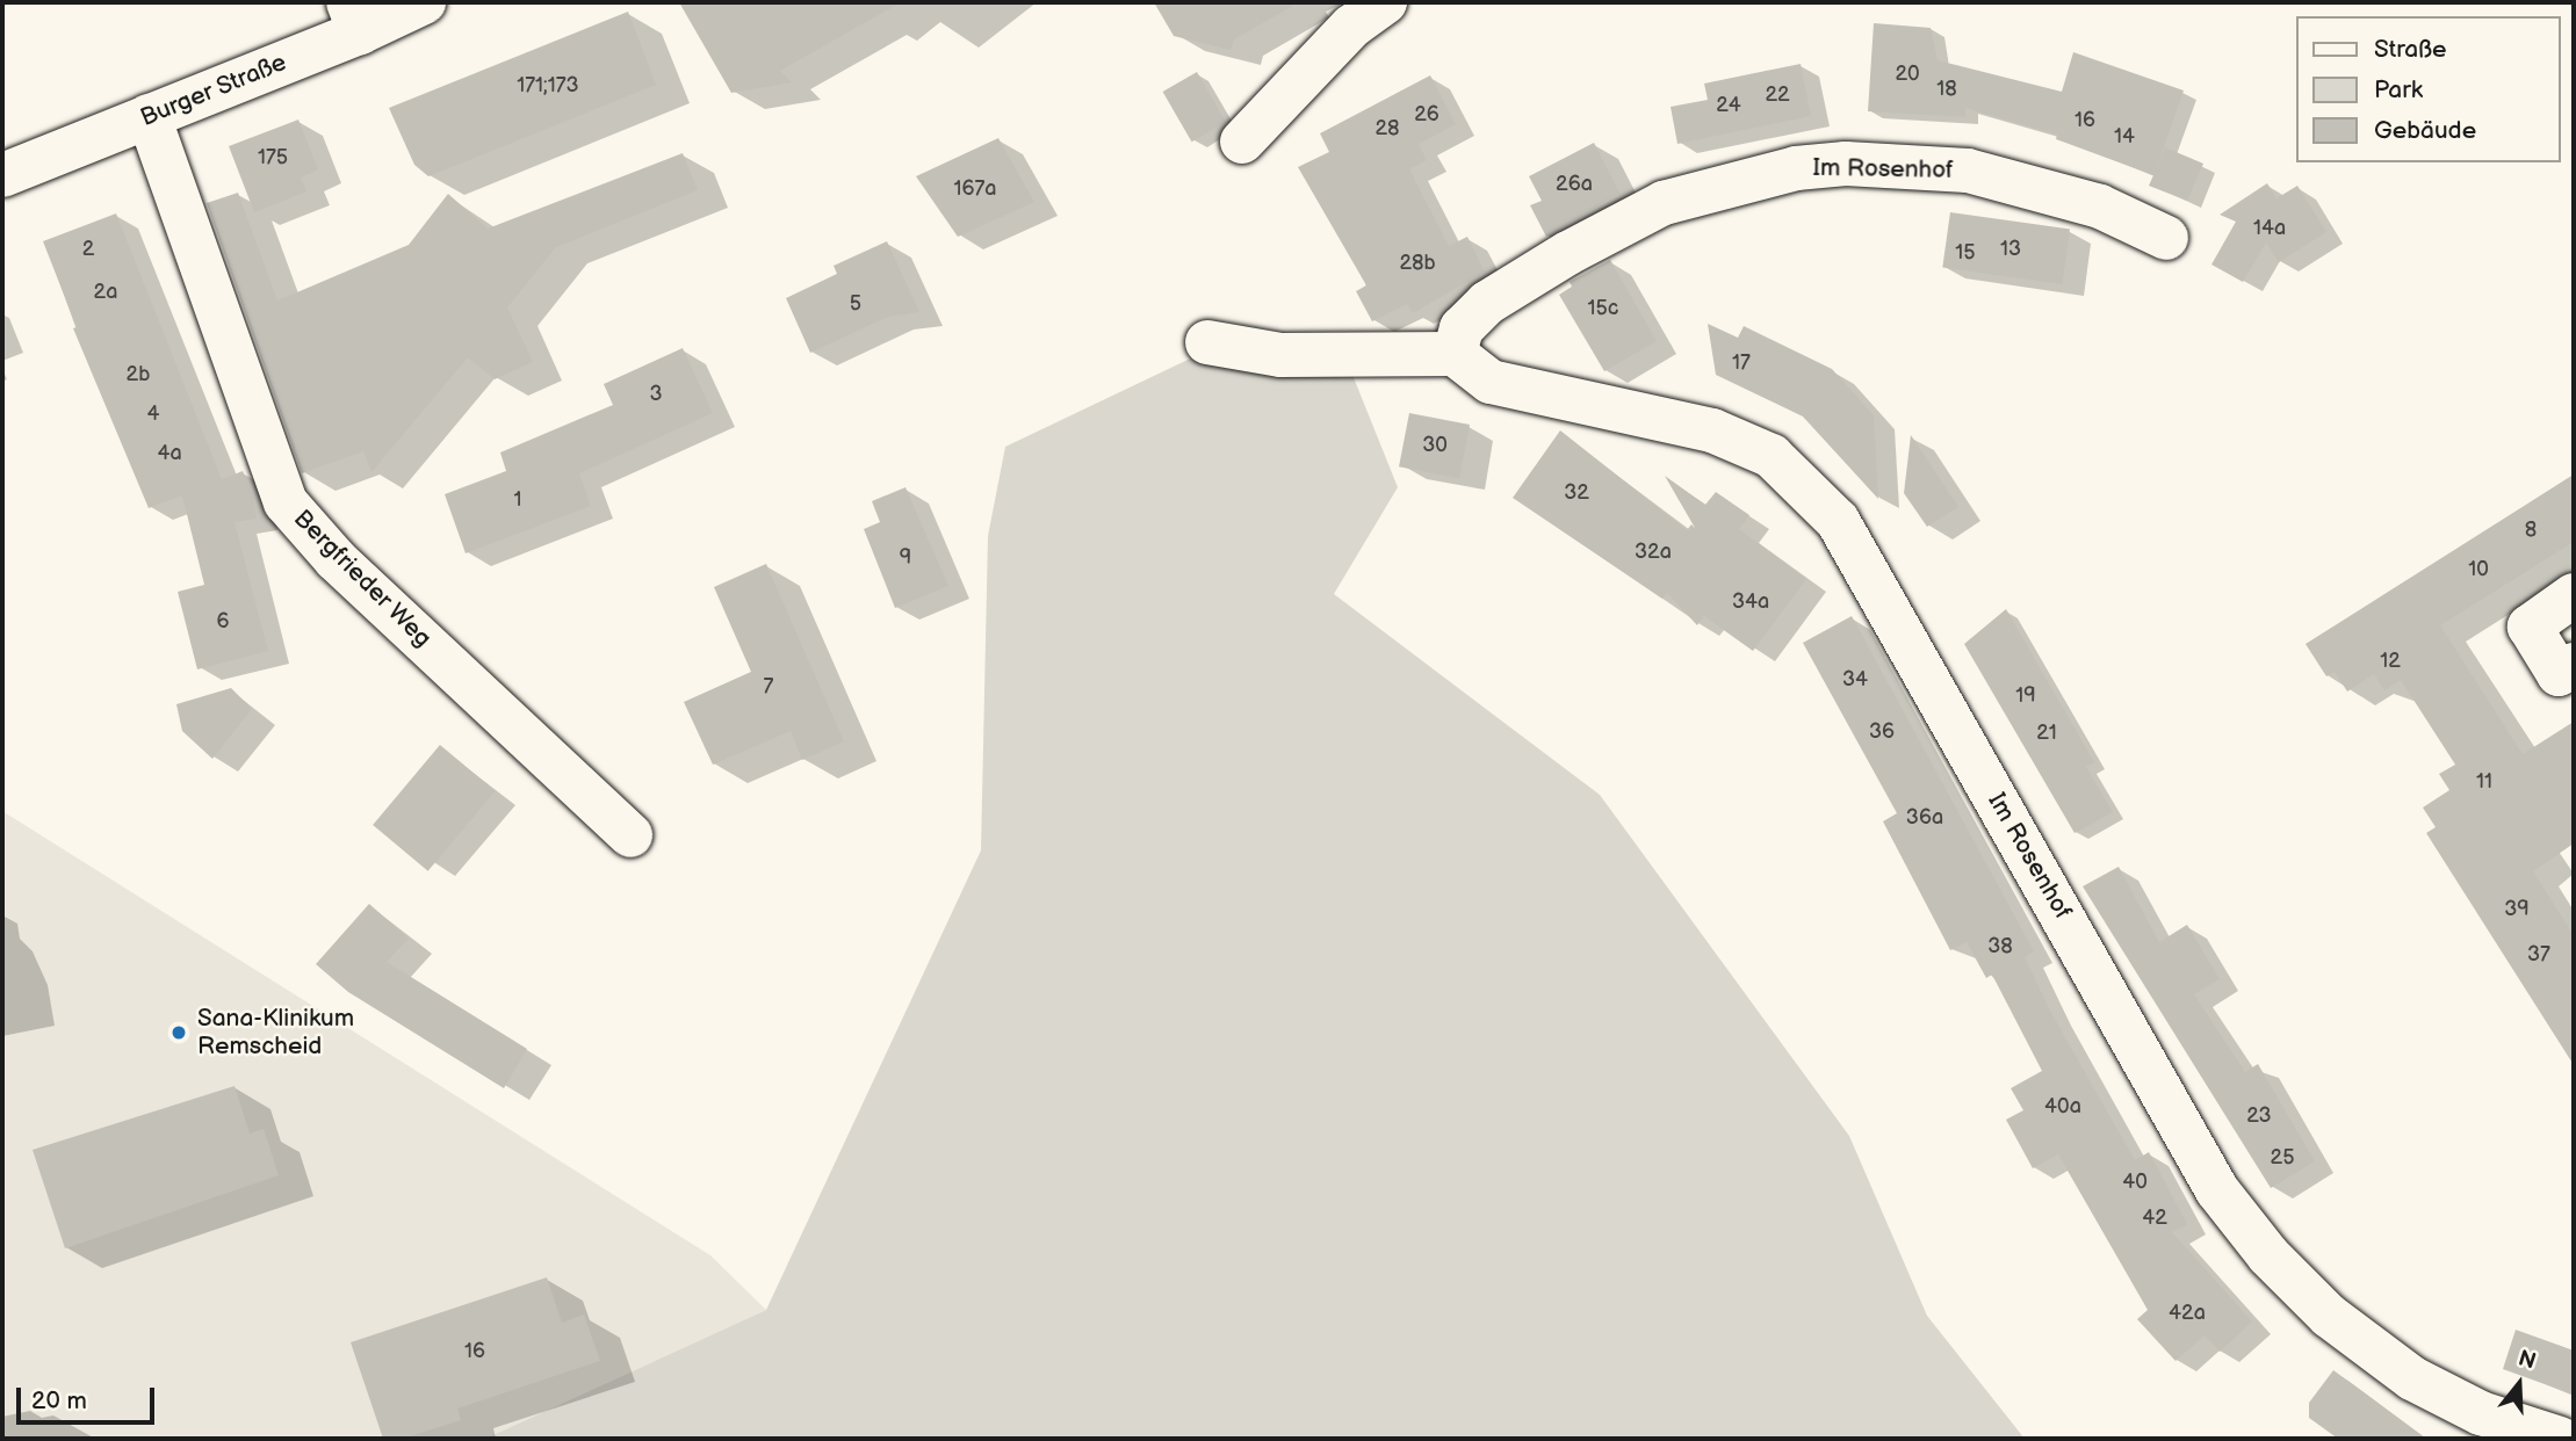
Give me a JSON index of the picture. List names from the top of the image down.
{
  "streets": {
    "street": ["Burger Straße", "Im Rosenhof", "Bergfrieder Weg"]
  },
  "crossings": [
    ["Burger Straße", "Bergfrieder Weg"]
  ],
  "places": ["Sana-Klinikum Remscheid"],
  "house_numbers": [
    "20",
    "171;173",
    "18",
    "22",
    "24",
    "26",
    "16",
    "28",
    "14",
    "175",
    "26a",
    "167a",
    "14a",
    "2",
    "13",
    "15",
    "28b",
    "2a",
    "5",
    "15c",
    "17",
    "2b",
    "3",
    "4",
    "30",
    "4a",
    "32",
    "1",
    "8",
    "32a",
    "9",
    "10",
    "34a",
    "6",
    "12",
    "34",
    "7",
    "19",
    "36",
    "21",
    "11",
    "36a",
    "39",
    "38",
    "37",
    "40a",
    "23",
    "25",
    "40",
    "42",
    "42a",
    "16"
  ],
  "legend": ["Straße", "Park", "Gebäude"],
  "scale_bar": "20 m",
  "north": "top"
}
